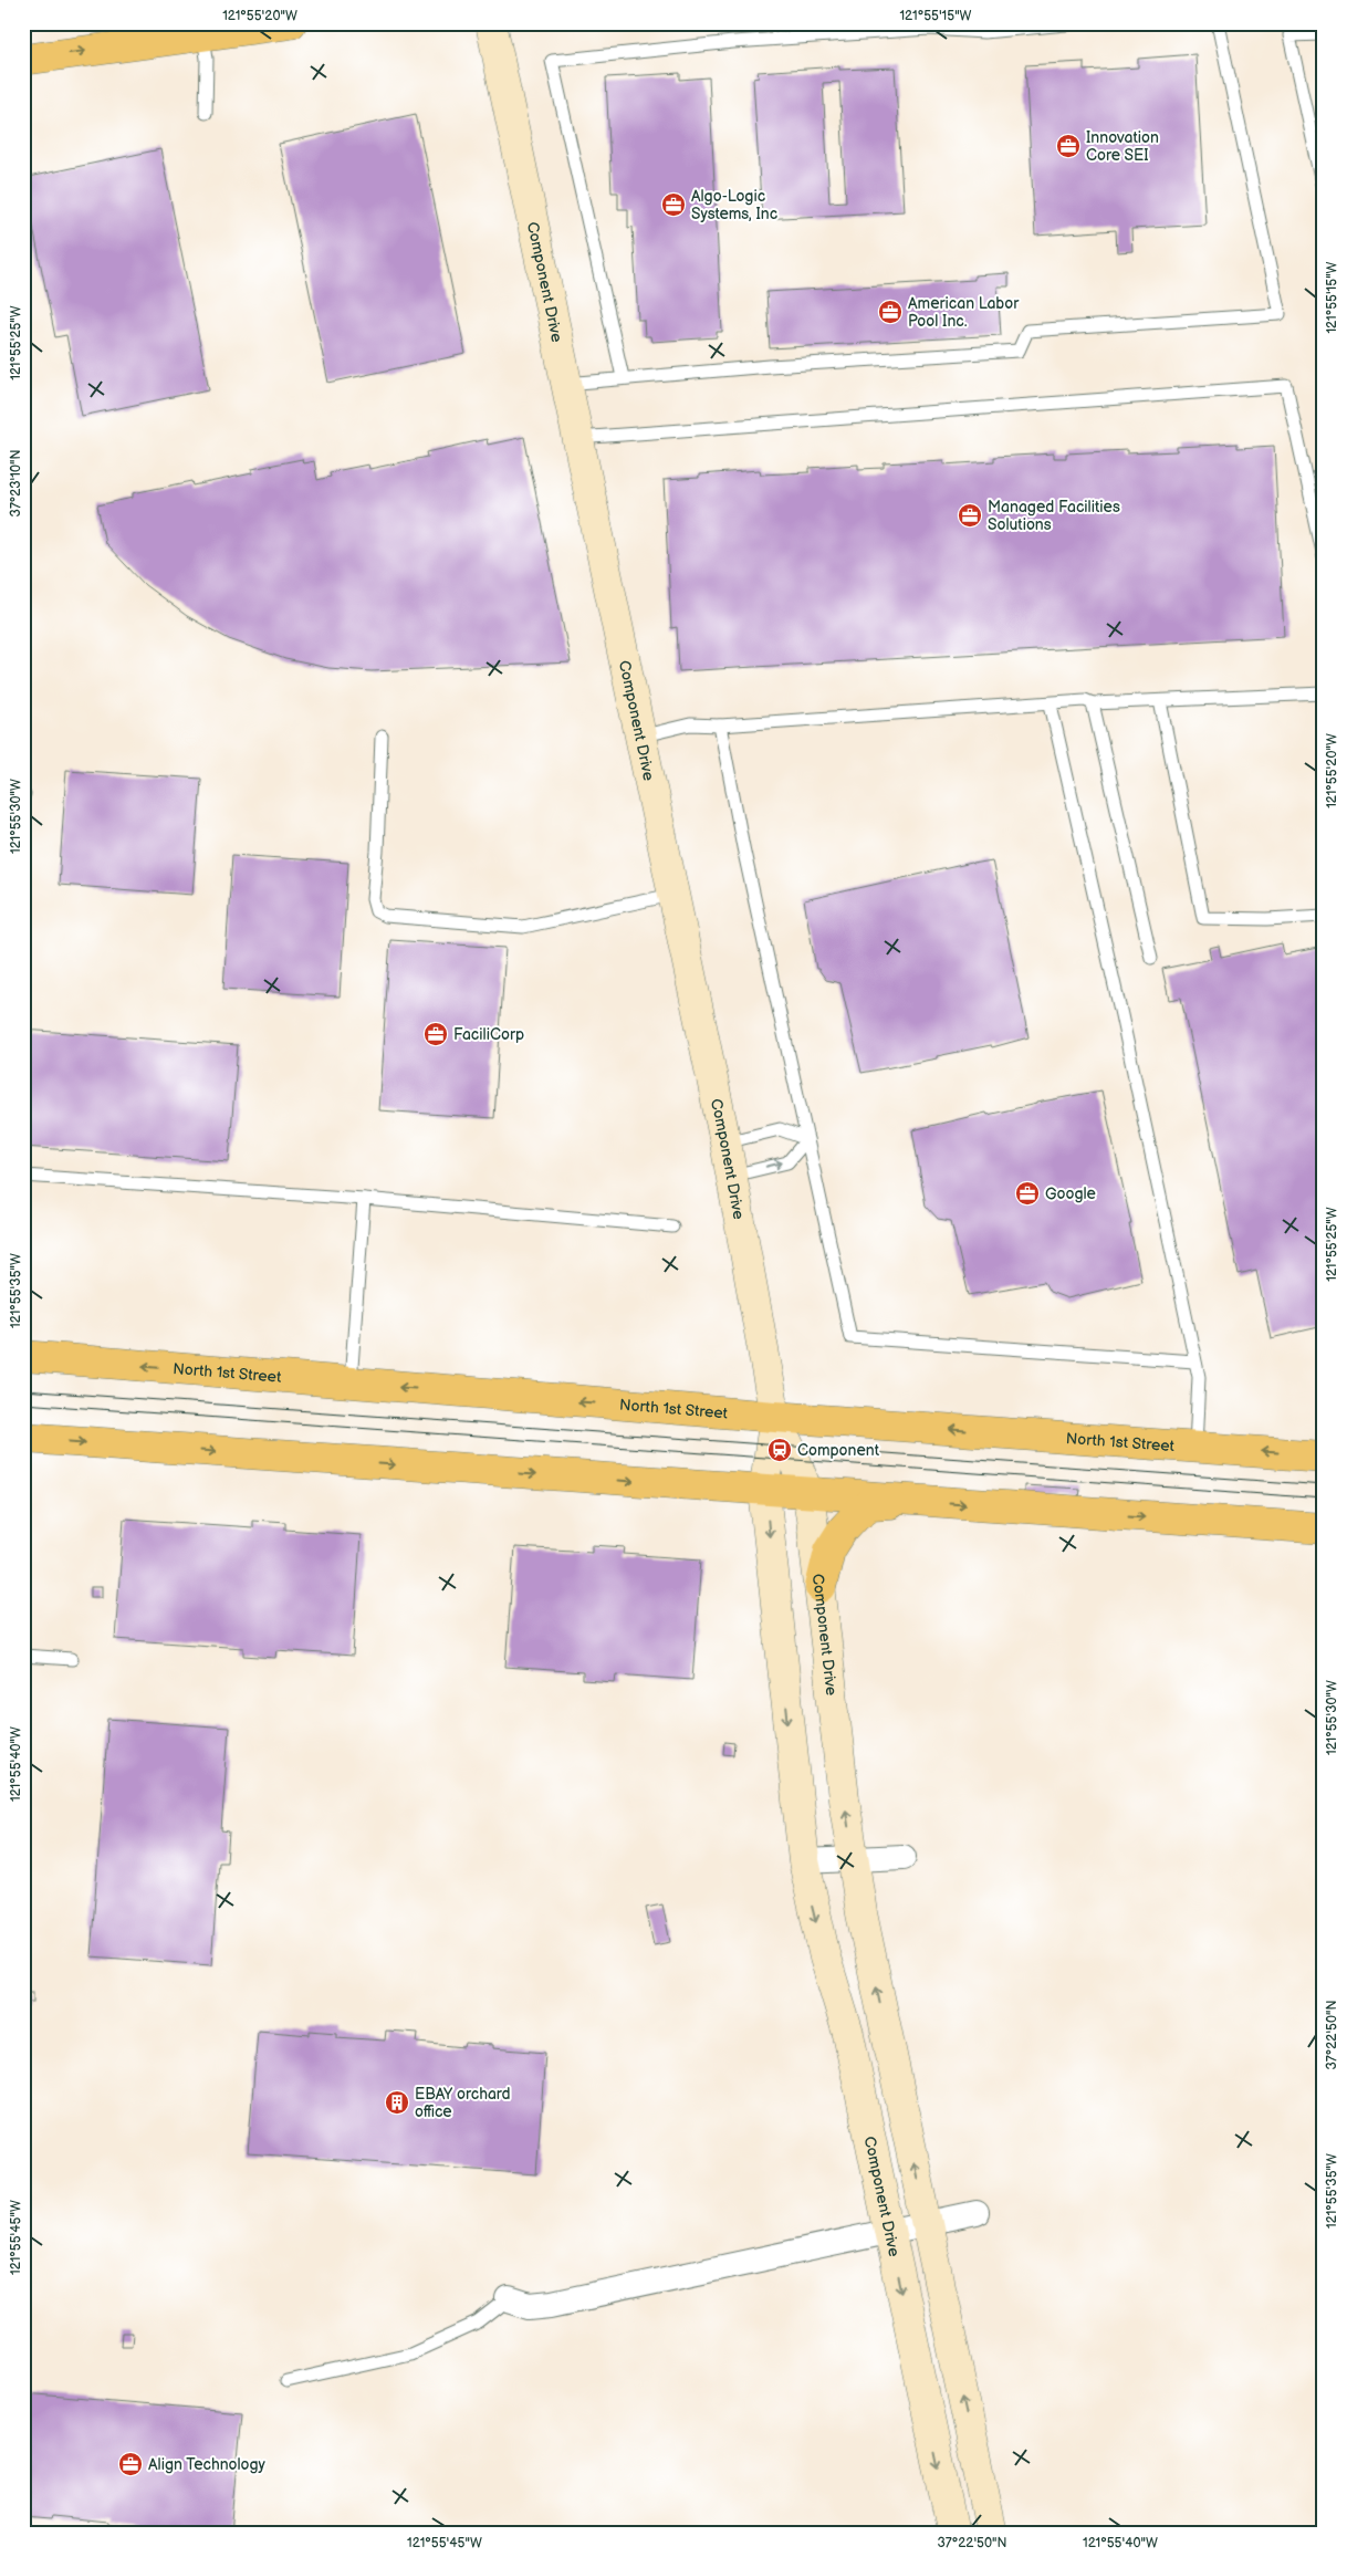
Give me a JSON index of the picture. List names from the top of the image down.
{
  "streets": {
    "main road": ["Component Drive", "North 1st Street"]
  },
  "crossings": [
    ["Component Drive", "North 1st Street"]
  ],
  "places": {
    "office": [
      "Innovation Core SEI",
      "Algo-Logic Systems, Inc",
      "American Labor Pool Inc.",
      "Managed Facilities Solutions",
      "FaciliCorp",
      "Google",
      "Align Technology"
    ],
    "station": ["Component"],
    "building": ["EBAY orchard office"]
  },
  "coordinates": [
    "121°55'20\"W",
    "121°55'15\"W",
    "121°55'25\"W",
    "37°23'10\"N",
    "121°55'30\"W",
    "121°55'35\"W",
    "121°55'40\"W",
    "37°22'50\"N",
    "121°55'45\"W"
  ]
}
